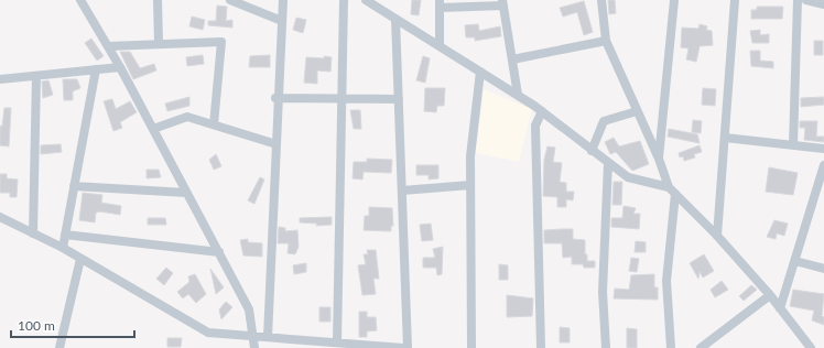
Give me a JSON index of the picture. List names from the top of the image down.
{
  "scale_bar": "100 m"
}
